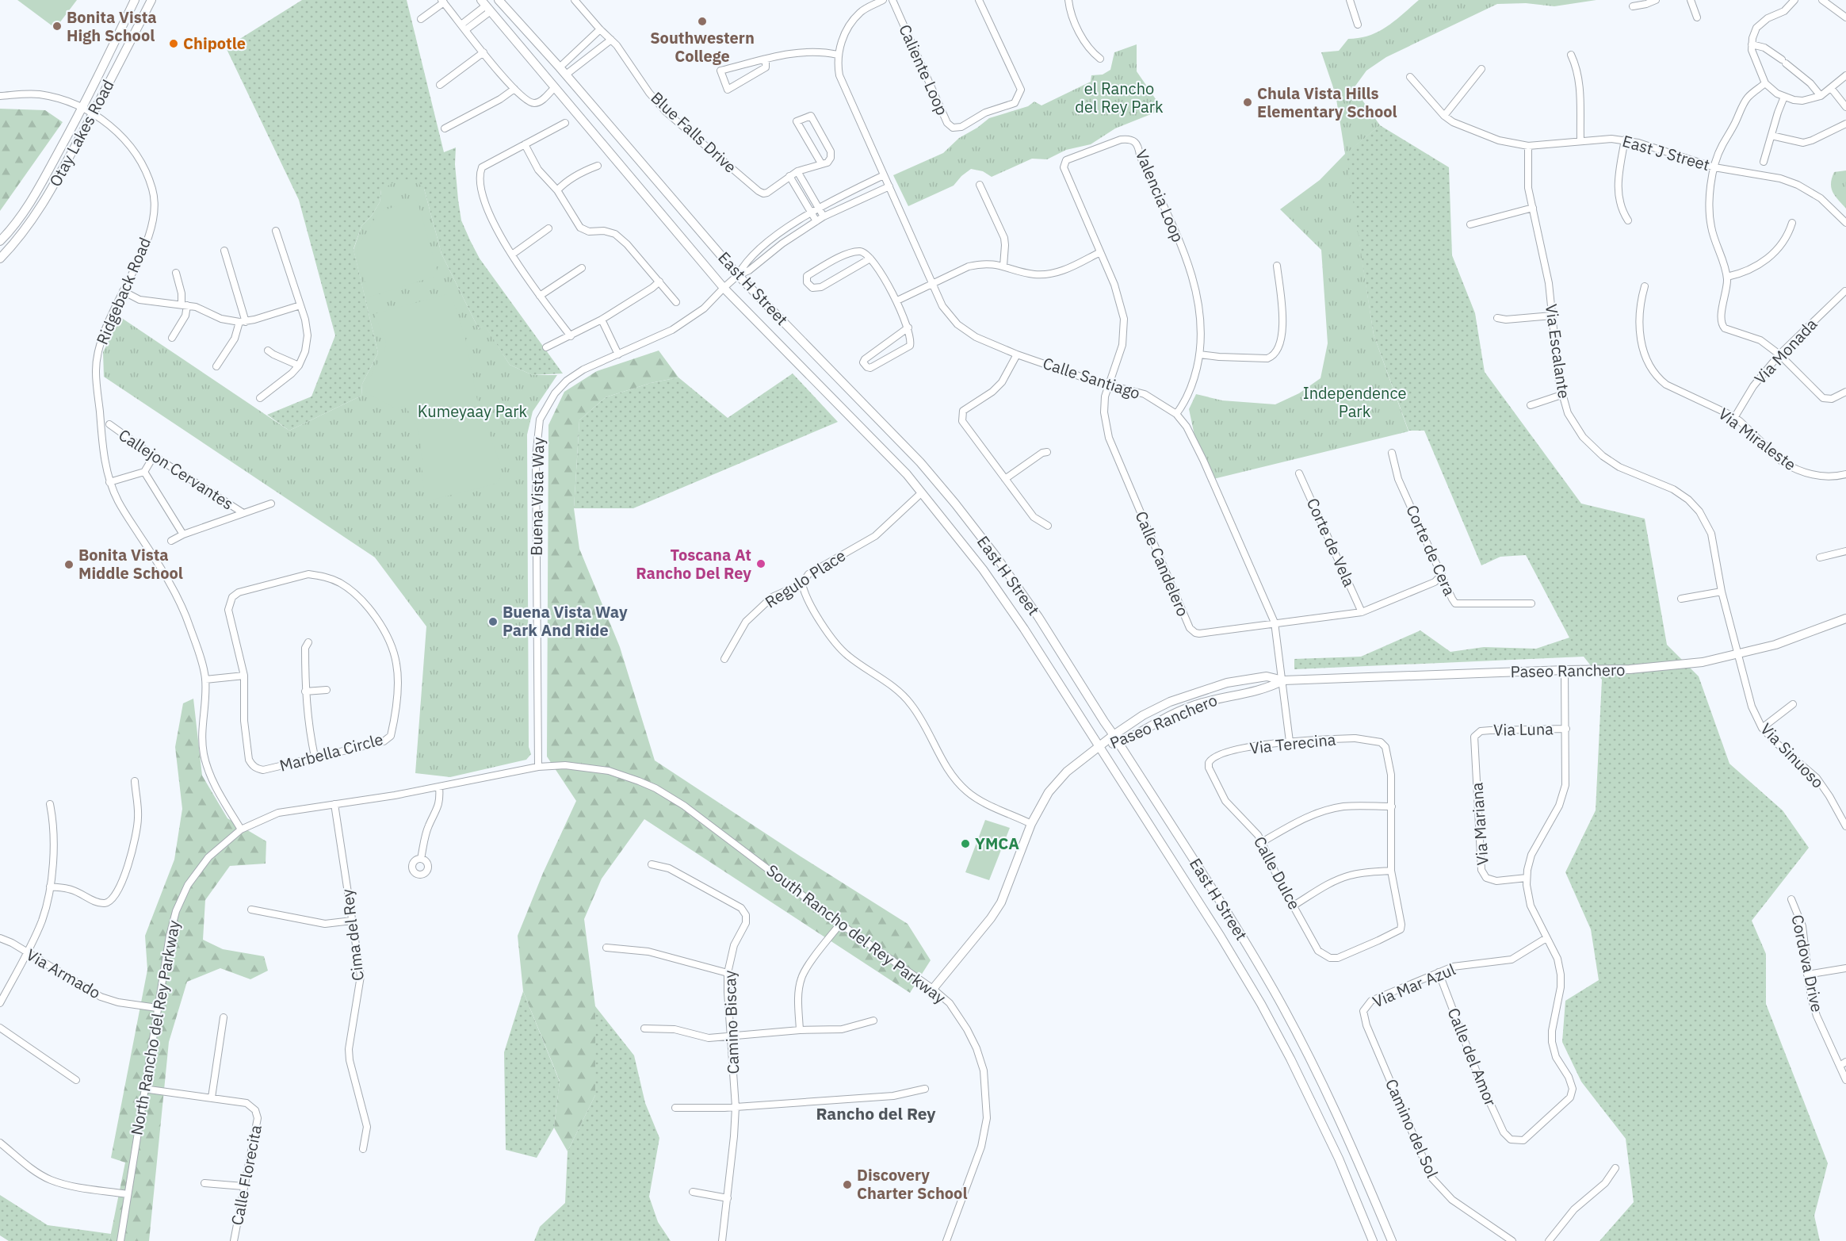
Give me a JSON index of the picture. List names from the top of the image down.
{
  "streets": {
    "main road": ["Otay Lakes Road", "East H Street", "Paseo Ranchero"],
    "street": [
      "Caliente Loop",
      "Blue Falls Drive",
      "East J Street",
      "Valencia Loop",
      "Ridgeback Road",
      "Via Escalante",
      "Via Monada",
      "Calle Santiago",
      "Via Miraleste",
      "Callejon Cervantes",
      "Buena Vista Way",
      "Corte de Vela",
      "Corte de Cera",
      "Calle Candelero",
      "Regulo Place",
      "Via Luna",
      "Via Terecina",
      "Marbella Circle",
      "Via Sinuoso",
      "Via Mariana",
      "Calle Dulce",
      "South Rancho del Rey Parkway",
      "Cima del Rey",
      "Cordova Drive",
      "Via Armado",
      "Via Mar Azul",
      "Camino Biscay",
      "North Rancho del Rey Parkway",
      "Calle del Amor",
      "Camino del Sol",
      "Calle Florecita"
    ]
  },
  "crossings": [
    ["Otay Lakes Road", "Ridgeback Road"],
    ["East J Street", "Via Escalante"],
    ["Valencia Loop", "Calle Santiago"],
    ["Valencia Loop", "Calle Candelero"],
    ["East H Street", "Buena Vista Way"],
    ["East H Street", "Regulo Place"],
    ["East H Street", "Paseo Ranchero"],
    ["Ridgeback Road", "North Rancho del Rey Parkway"],
    ["Via Escalante", "Paseo Ranchero"],
    ["Via Escalante", "Via Sinuoso"],
    ["Via Monada", "Via Miraleste"],
    ["Calle Santiago", "Buena Vista Way"],
    ["Calle Santiago", "Calle Candelero"],
    ["Calle Santiago", "Paseo Ranchero"],
    ["Calle Santiago", "Via Terecina"],
    ["Buena Vista Way", "South Rancho del Rey Parkway"],
    ["Buena Vista Way", "North Rancho del Rey Parkway"],
    ["Corte de Vela", "Calle Candelero"],
    ["Corte de Cera", "Calle Candelero"],
    ["Paseo Ranchero", "Via Sinuoso"],
    ["Paseo Ranchero", "South Rancho del Rey Parkway"],
    ["Via Luna", "Via Mariana"],
    ["Via Terecina", "Calle Dulce"],
    ["South Rancho del Rey Parkway", "North Rancho del Rey Parkway"],
    ["Cima del Rey", "North Rancho del Rey Parkway"],
    ["Via Armado", "North Rancho del Rey Parkway"],
    ["Via Mar Azul", "Calle del Amor"],
    ["Via Mar Azul", "Camino del Sol"],
    ["North Rancho del Rey Parkway", "Calle Florecita"]
  ],
  "districts": ["Rancho del Rey"],
  "parks": ["el Rancho del Rey Park", "Independence Park", "Kumeyaay Park"],
  "places": [
    "Southwestern College",
    "Bonita Vista High School",
    "Chipotle",
    "Chula Vista Hills Elementary School",
    "Toscana At Rancho Del Rey",
    "Bonita Vista Middle School",
    "Buena Vista Way Park And Ride",
    "YMCA",
    "Discovery Charter School"
  ]
}
